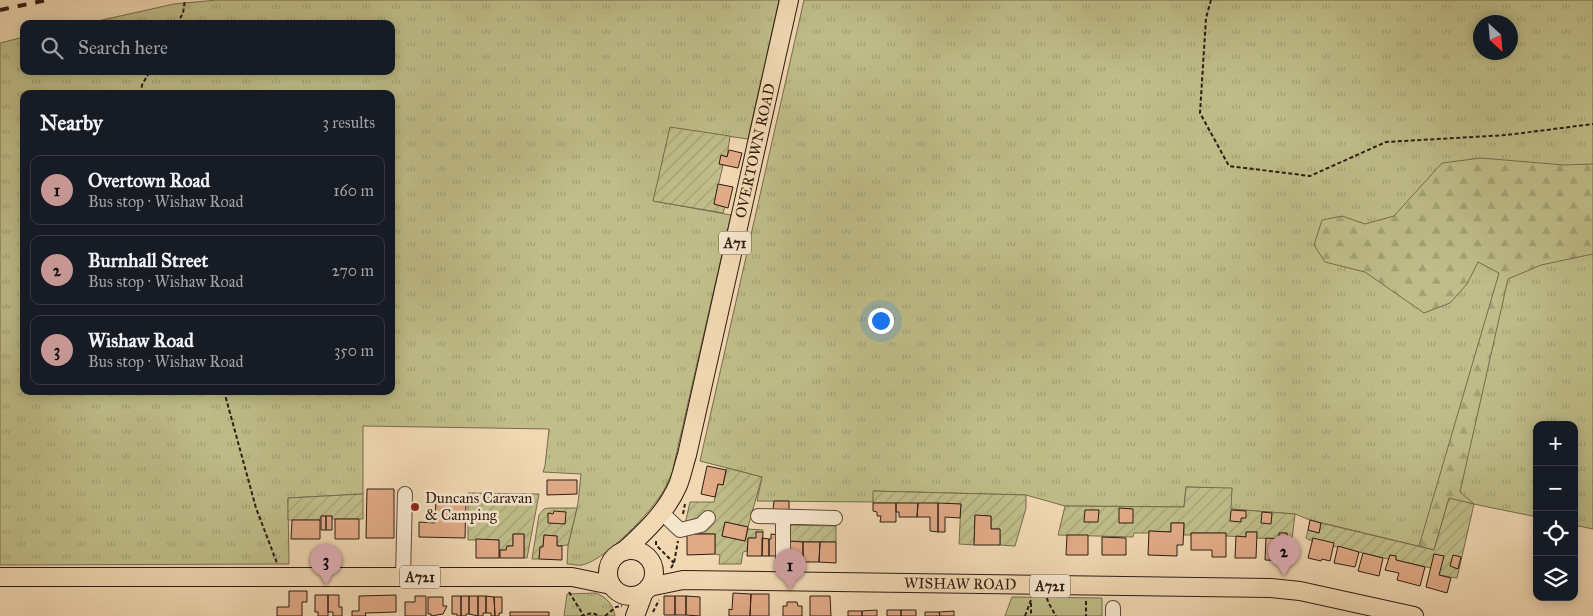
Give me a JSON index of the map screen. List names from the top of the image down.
{
  "streets": {
    "main road": [
      "OVERTOWN ROAD",
      "A71",
      "A721",
      "WISHAW ROAD"
    ]
  },
  "crossings": [
    ["OVERTOWN ROAD", "A721"],
    ["OVERTOWN ROAD", "WISHAW ROAD"],
    ["A721", "WISHAW ROAD"]
  ],
  "places": ["Duncans Caravan & Camping"],
  "north": "bottom right",
  "page": {
    "search": "Search here",
    "heading": ["Nearby", "3 results"],
    "list": [
      {
        "mark": "1",
        "name": "Overtown Road",
        "note": "Bus stop · Wishaw Road",
        "value": "160 m"
      },
      {
        "mark": "2",
        "name": "Burnhall Street",
        "note": "Bus stop · Wishaw Road",
        "value": "270 m"
      },
      {
        "mark": "3",
        "name": "Wishaw Road",
        "note": "Bus stop · Wishaw Road",
        "value": "350 m"
      }
    ],
    "map_buttons": ["+", "−"],
    "pins": ["2", "3", "1"]
  }
}
